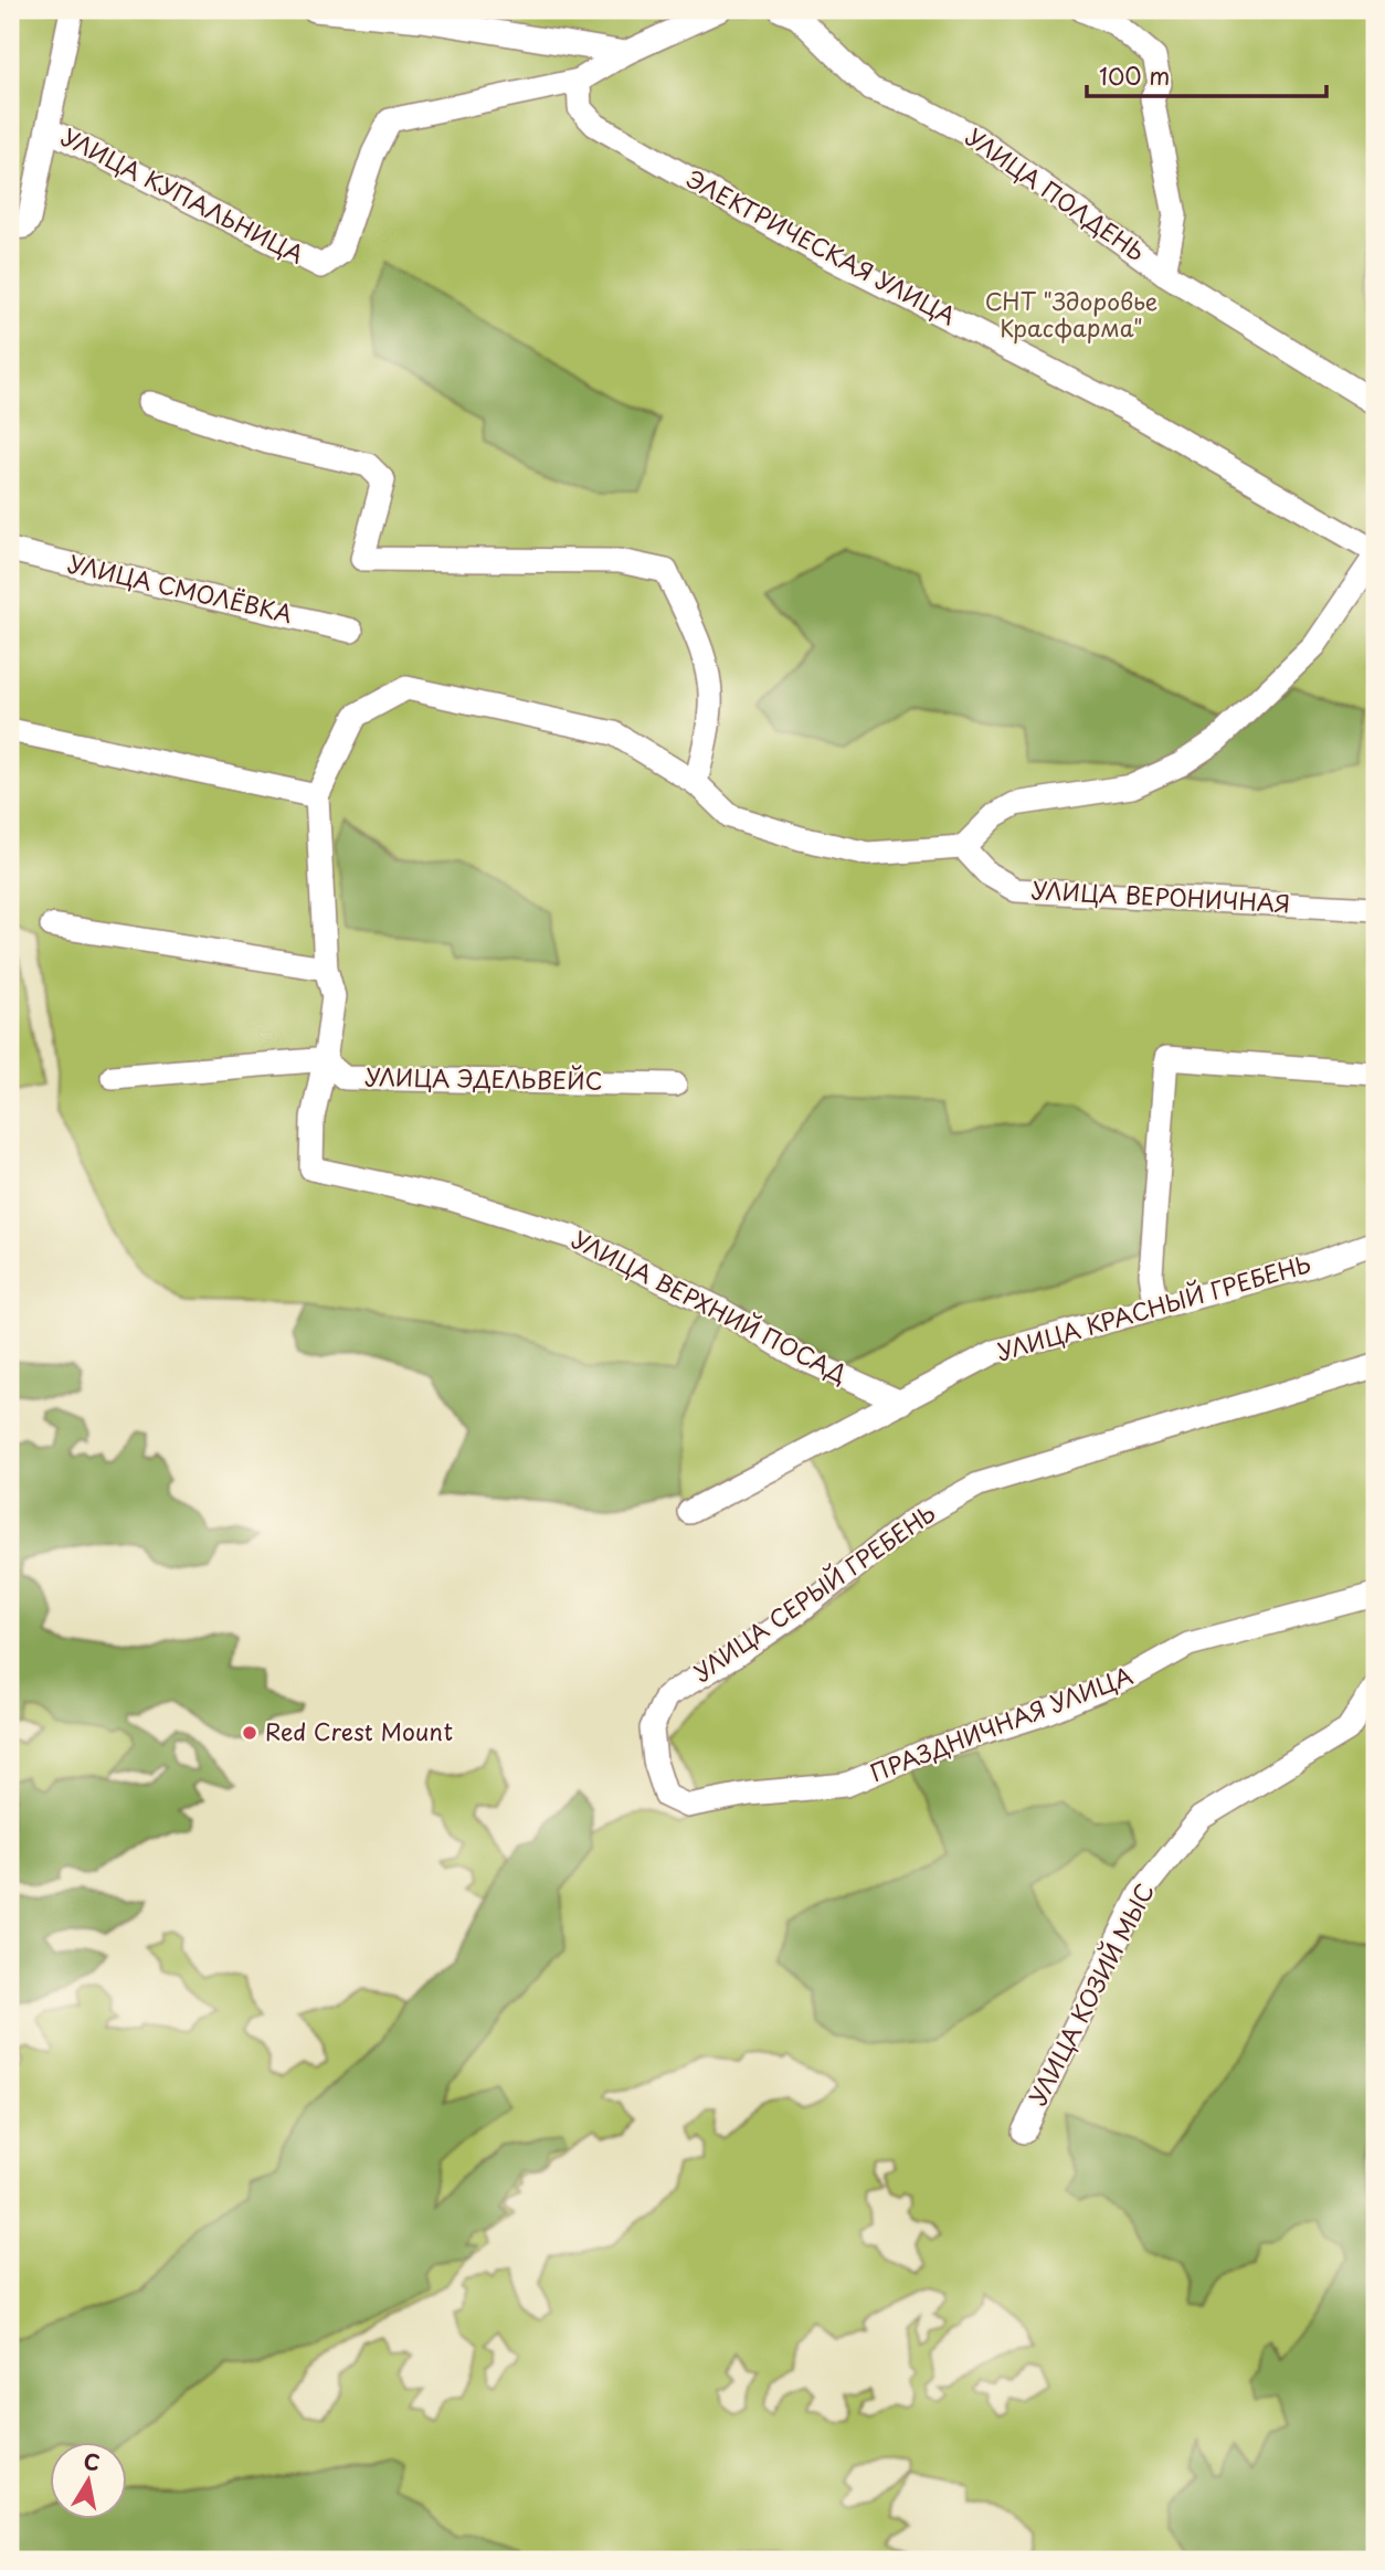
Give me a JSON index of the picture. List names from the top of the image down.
{
  "streets": {
    "street": [
      "УЛИЦА ПОЛДЕНЬ",
      "УЛИЦА КУПАЛЬНИЦА",
      "ЭЛЕКТРИЧЕСКАЯ УЛИЦА",
      "УЛИЦА СМОЛЁВКА",
      "УЛИЦА ВЕРОНИЧНАЯ",
      "УЛИЦА ЭДЕЛЬВЕЙС",
      "УЛИЦА ВЕРХНИЙ ПОСАД",
      "УЛИЦА КРАСНЫЙ ГРЕБЕНЬ",
      "УЛИЦА СЕРЫЙ ГРЕБЕНЬ",
      "ПРАЗДНИЧНАЯ УЛИЦА",
      "УЛИЦА КОЗИЙ МЫС"
    ]
  },
  "crossings": [
    ["УЛИЦА КУПАЛЬНИЦА", "ЭЛЕКТРИЧЕСКАЯ УЛИЦА"],
    ["УЛИЦА ВЕРОНИЧНАЯ", "УЛИЦА ВЕРХНИЙ ПОСАД"],
    ["УЛИЦА ЭДЕЛЬВЕЙС", "УЛИЦА ВЕРХНИЙ ПОСАД"],
    ["УЛИЦА ВЕРХНИЙ ПОСАД", "УЛИЦА КРАСНЫЙ ГРЕБЕНЬ"],
    ["УЛИЦА СЕРЫЙ ГРЕБЕНЬ", "ПРАЗДНИЧНАЯ УЛИЦА"]
  ],
  "parks": ["СНТ \"Здоровье Красфарма\""],
  "places": ["Red Crest Mount"],
  "scale_bar": "100 m",
  "north": "top"
}
